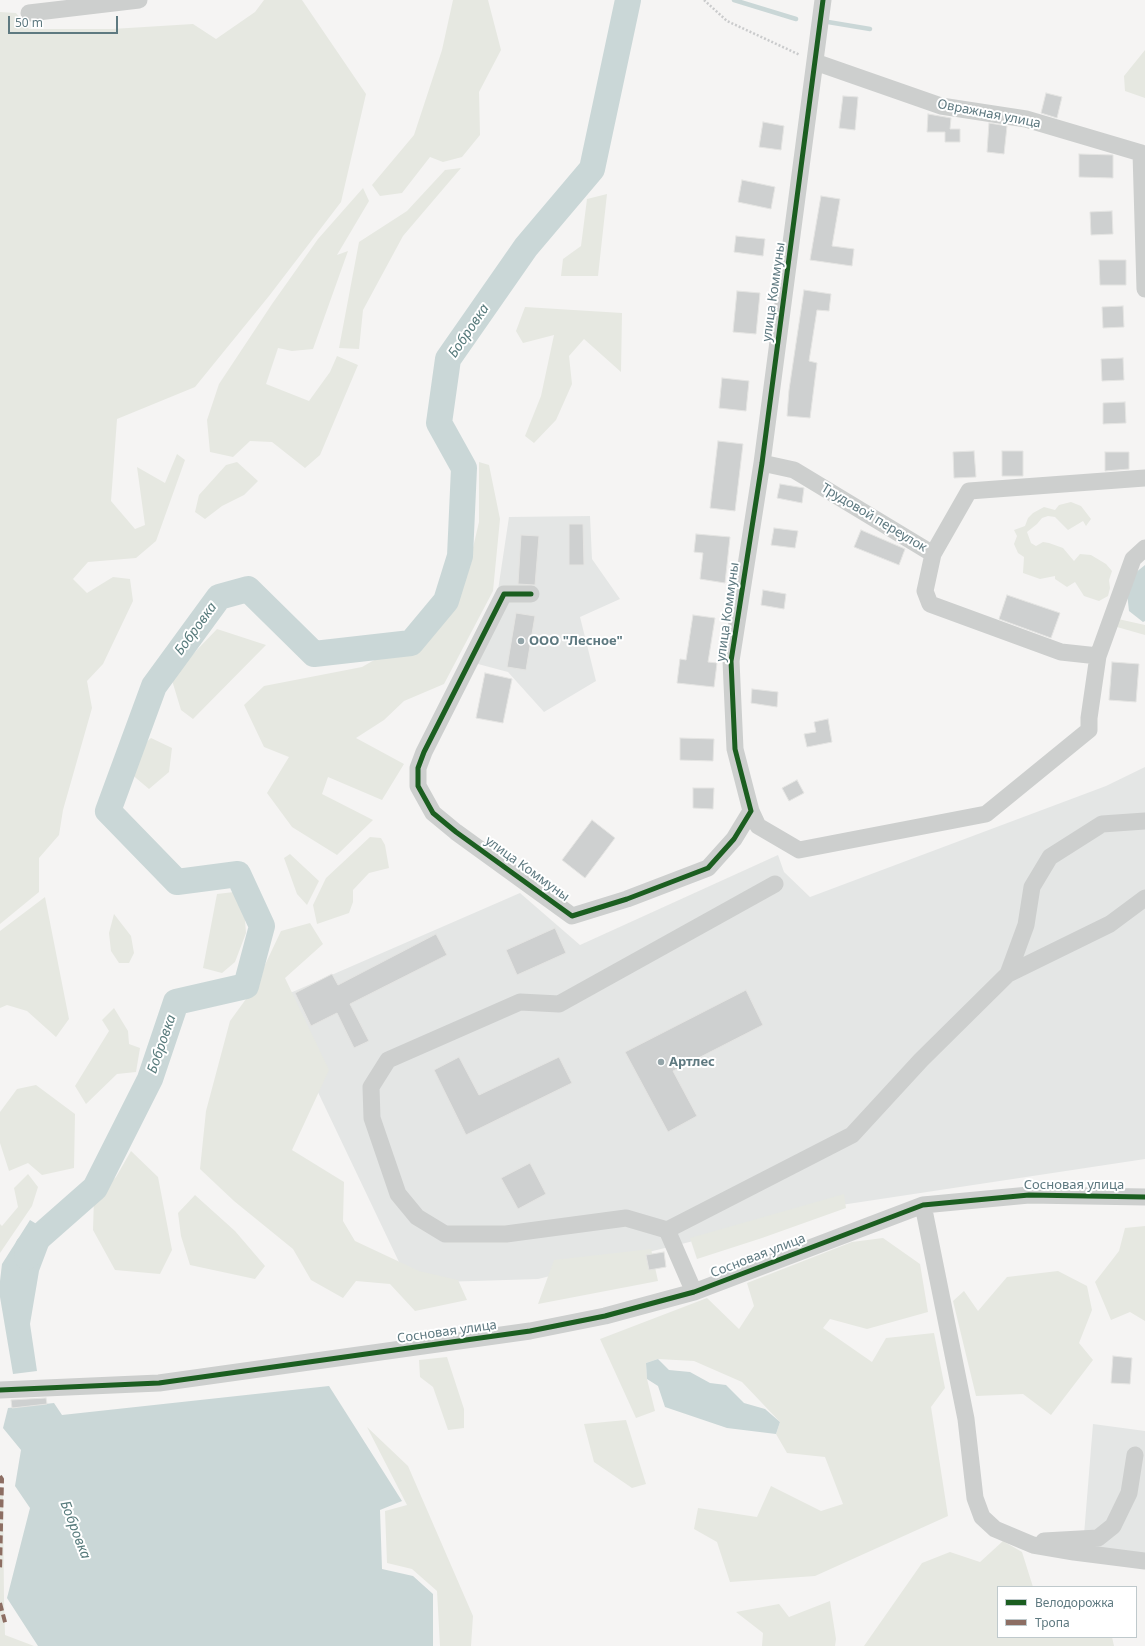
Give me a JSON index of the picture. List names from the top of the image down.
{
  "streets": {
    "street": [
      "Овражная улица",
      "улица Коммуны",
      "Трудовой переулок",
      "Сосновая улица"
    ]
  },
  "crossings": [
    ["Овражная улица", "улица Коммуны"],
    ["улица Коммуны", "Трудовой переулок"]
  ],
  "water": ["Бобровка"],
  "places": ["ООО \"Лесное\"", "Артлес"],
  "legend": ["Велодорожка", "Тропа"],
  "scale_bar": "50 m"
}
